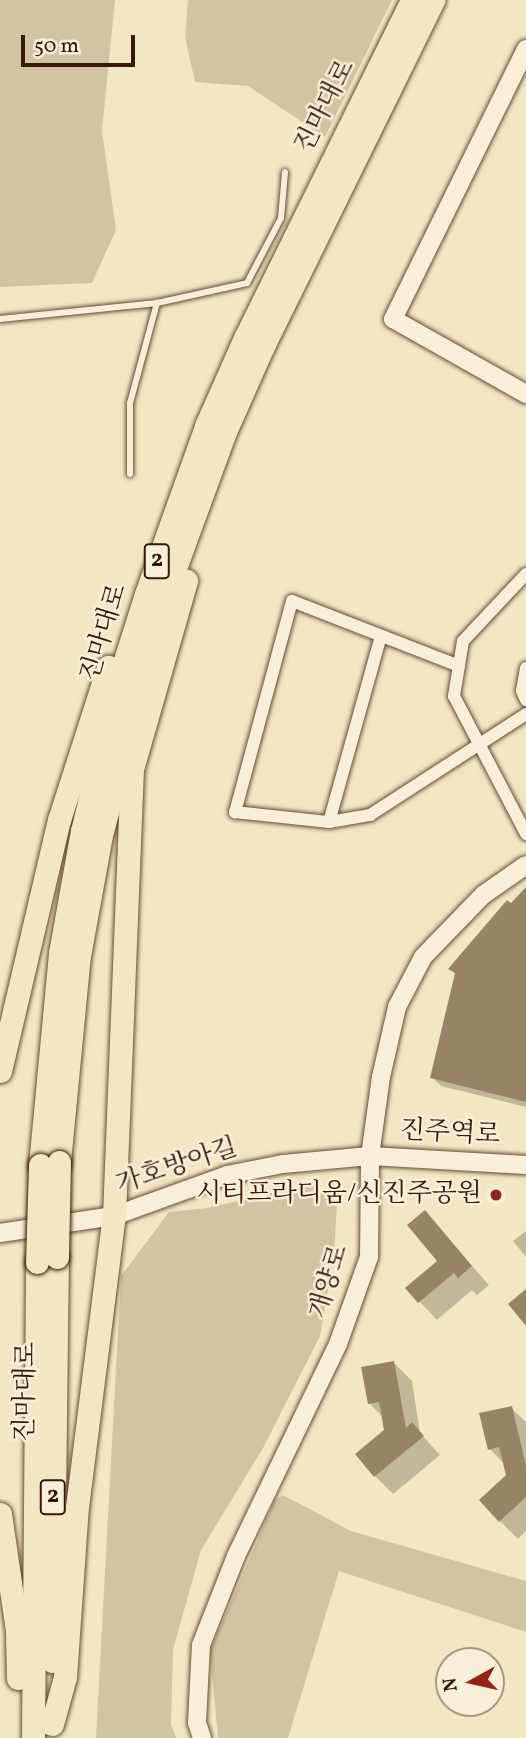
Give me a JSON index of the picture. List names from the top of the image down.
{
  "streets": {
    "highway": ["진마대로", "2"],
    "street": ["진주역로", "가호방아길", "개양로"]
  },
  "crossings": [
    ["진주역로", "가호방아길"],
    ["진주역로", "개양로"],
    ["가호방아길", "개양로"]
  ],
  "places": ["시티프라디움/신진주공원"],
  "scale_bar": "50 m",
  "north": "left"
}
